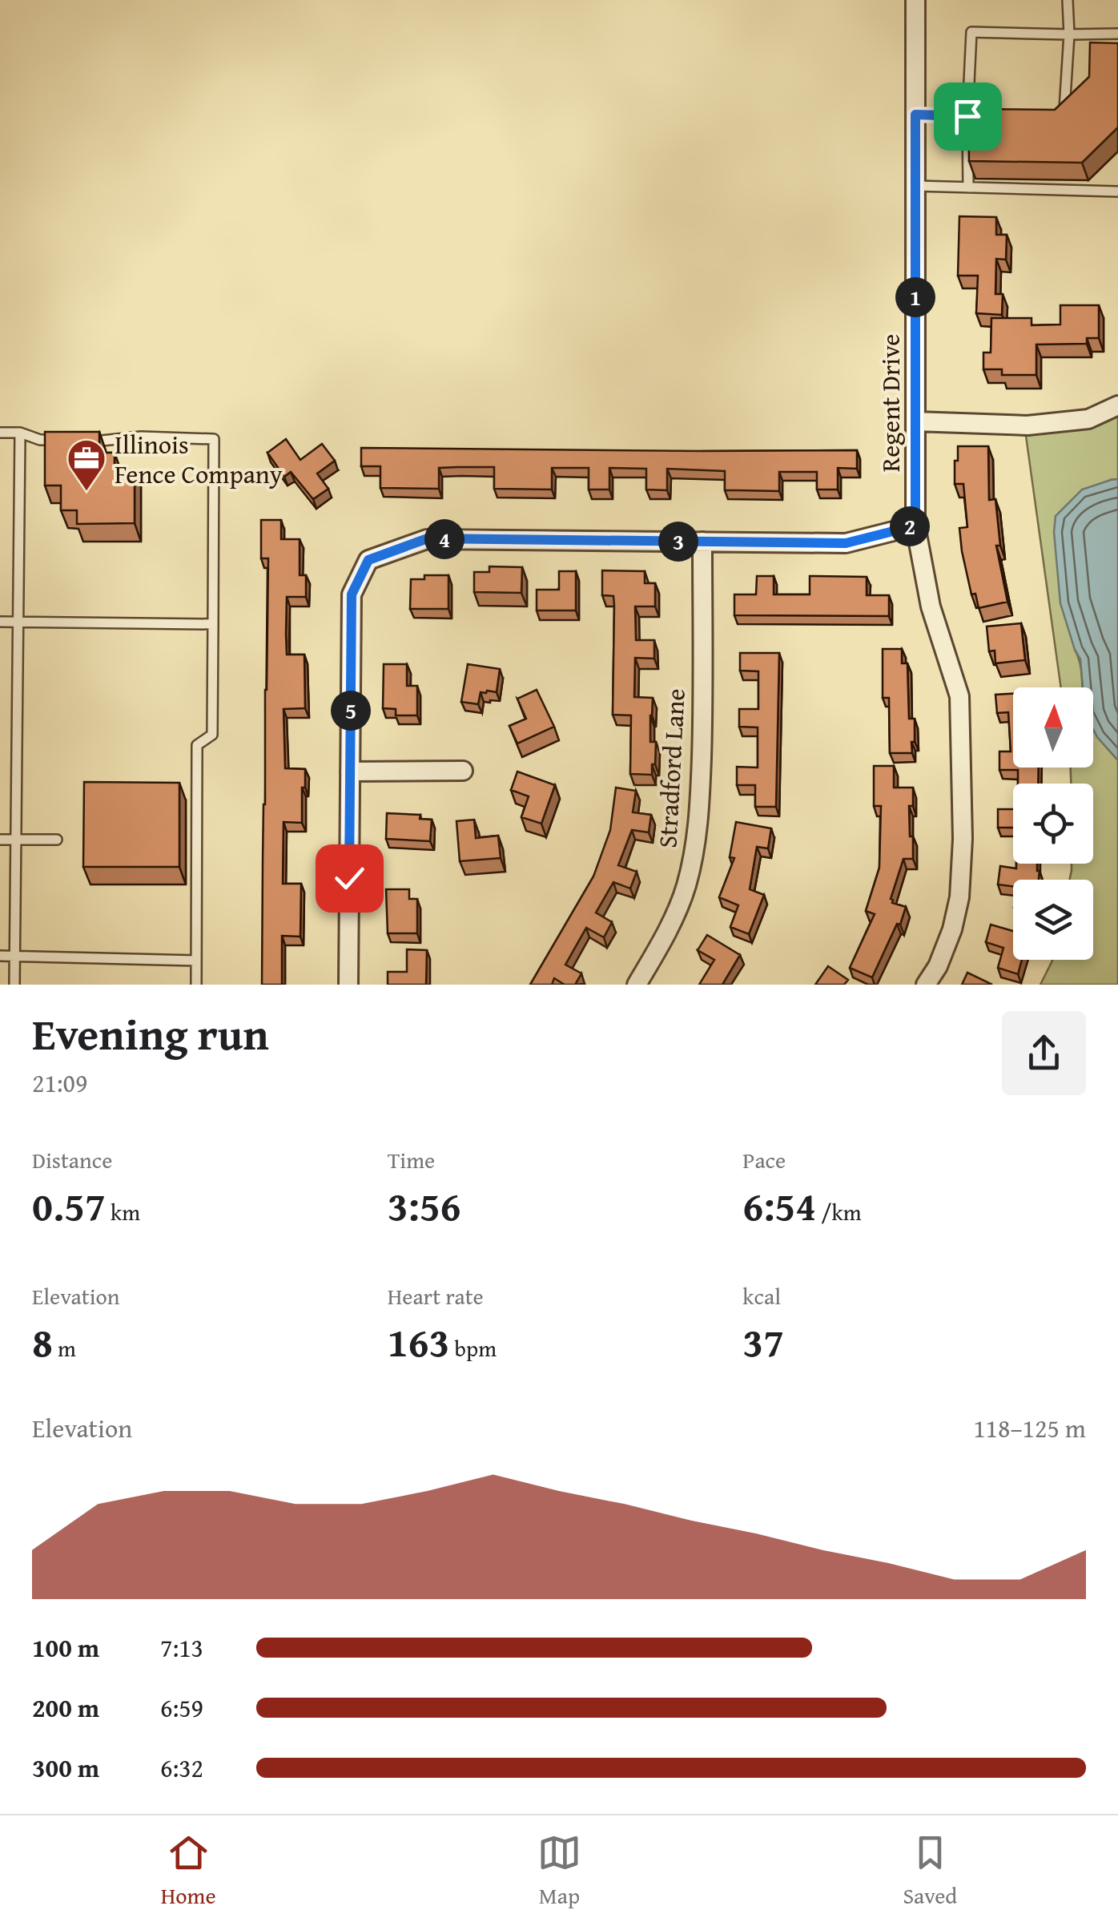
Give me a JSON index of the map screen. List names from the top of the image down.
{
  "streets": {
    "street": ["Regent Drive", "Stradford Lane"]
  },
  "places": {
    "office": ["Illinois Fence Company"]
  },
  "north": "top",
  "page": {
    "pins": [
      "1",
      "2",
      "4",
      "3",
      "5"
    ],
    "heading": ["Evening run", "21:09"],
    "stats": [
      ["Distance", "0.57 km"],
      ["Time", "3:56"],
      ["Pace", "6:54 /km"],
      ["Elevation", "8 m"],
      ["Heart rate", "163 bpm"],
      ["kcal", "37"]
    ],
    "chart": ["Elevation", "118–125 m"],
    "list": [
      {
        "name": "100 m",
        "note": "7:13"
      },
      {
        "name": "200 m",
        "note": "6:59"
      },
      {
        "name": "300 m",
        "note": "6:32"
      }
    ],
    "tabs": ["Home", "Map", "Saved"]
  }
}
